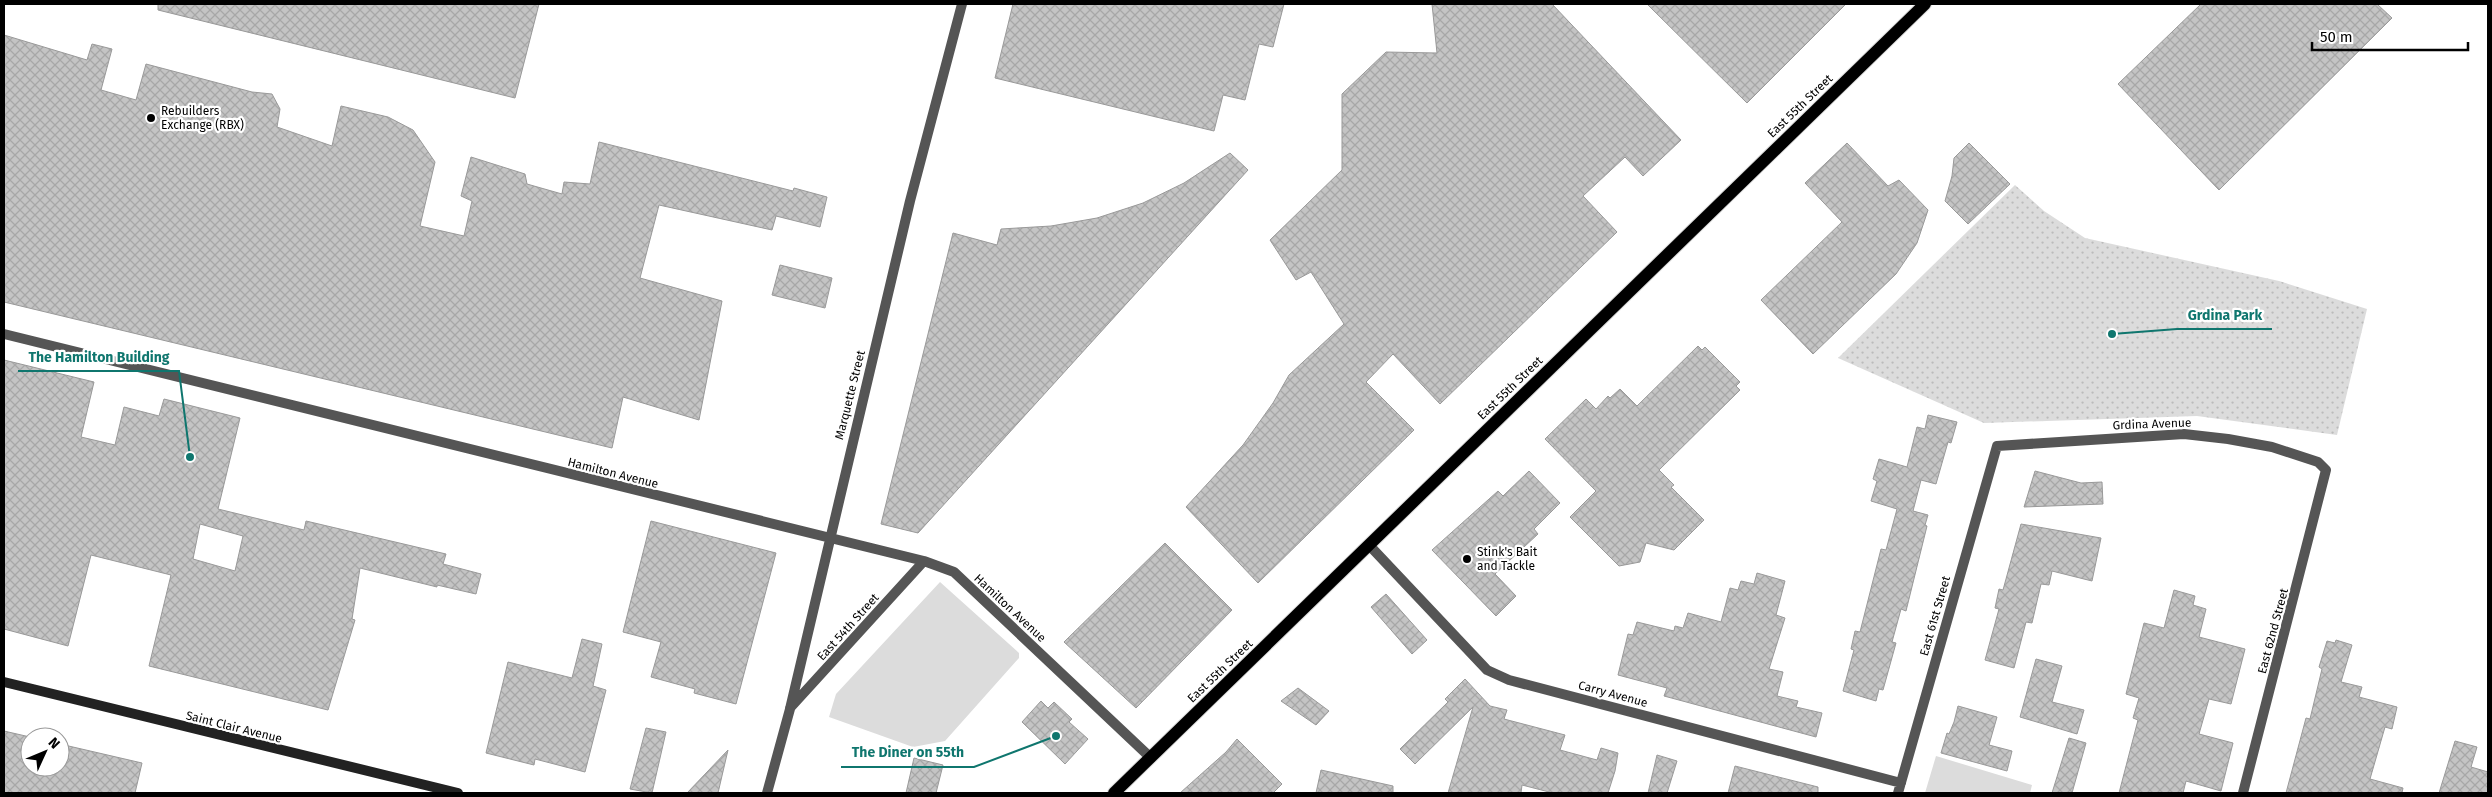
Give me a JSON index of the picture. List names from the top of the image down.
{
  "streets": {
    "main road": ["East 55th Street", "Saint Clair Avenue"],
    "street": [
      "Marquette Street",
      "Grdina Avenue",
      "Hamilton Avenue",
      "East 61st Street",
      "East 54th Street",
      "East 62nd Street",
      "Carry Avenue"
    ]
  },
  "crossings": [
    ["East 55th Street", "Hamilton Avenue"],
    ["East 55th Street", "Carry Avenue"],
    ["Marquette Street", "Hamilton Avenue"],
    ["Marquette Street", "East 54th Street"],
    ["Grdina Avenue", "East 61st Street"],
    ["Grdina Avenue", "East 62nd Street"],
    ["Hamilton Avenue", "East 54th Street"],
    ["East 61st Street", "Carry Avenue"]
  ],
  "places": [
    "Rebuilders Exchange (RBX)",
    "Grdina Park",
    "The Hamilton Building",
    "Stink's Bait and Tackle",
    "The Diner on 55th"
  ],
  "scale_bar": "50 m",
  "north": "top right"
}
